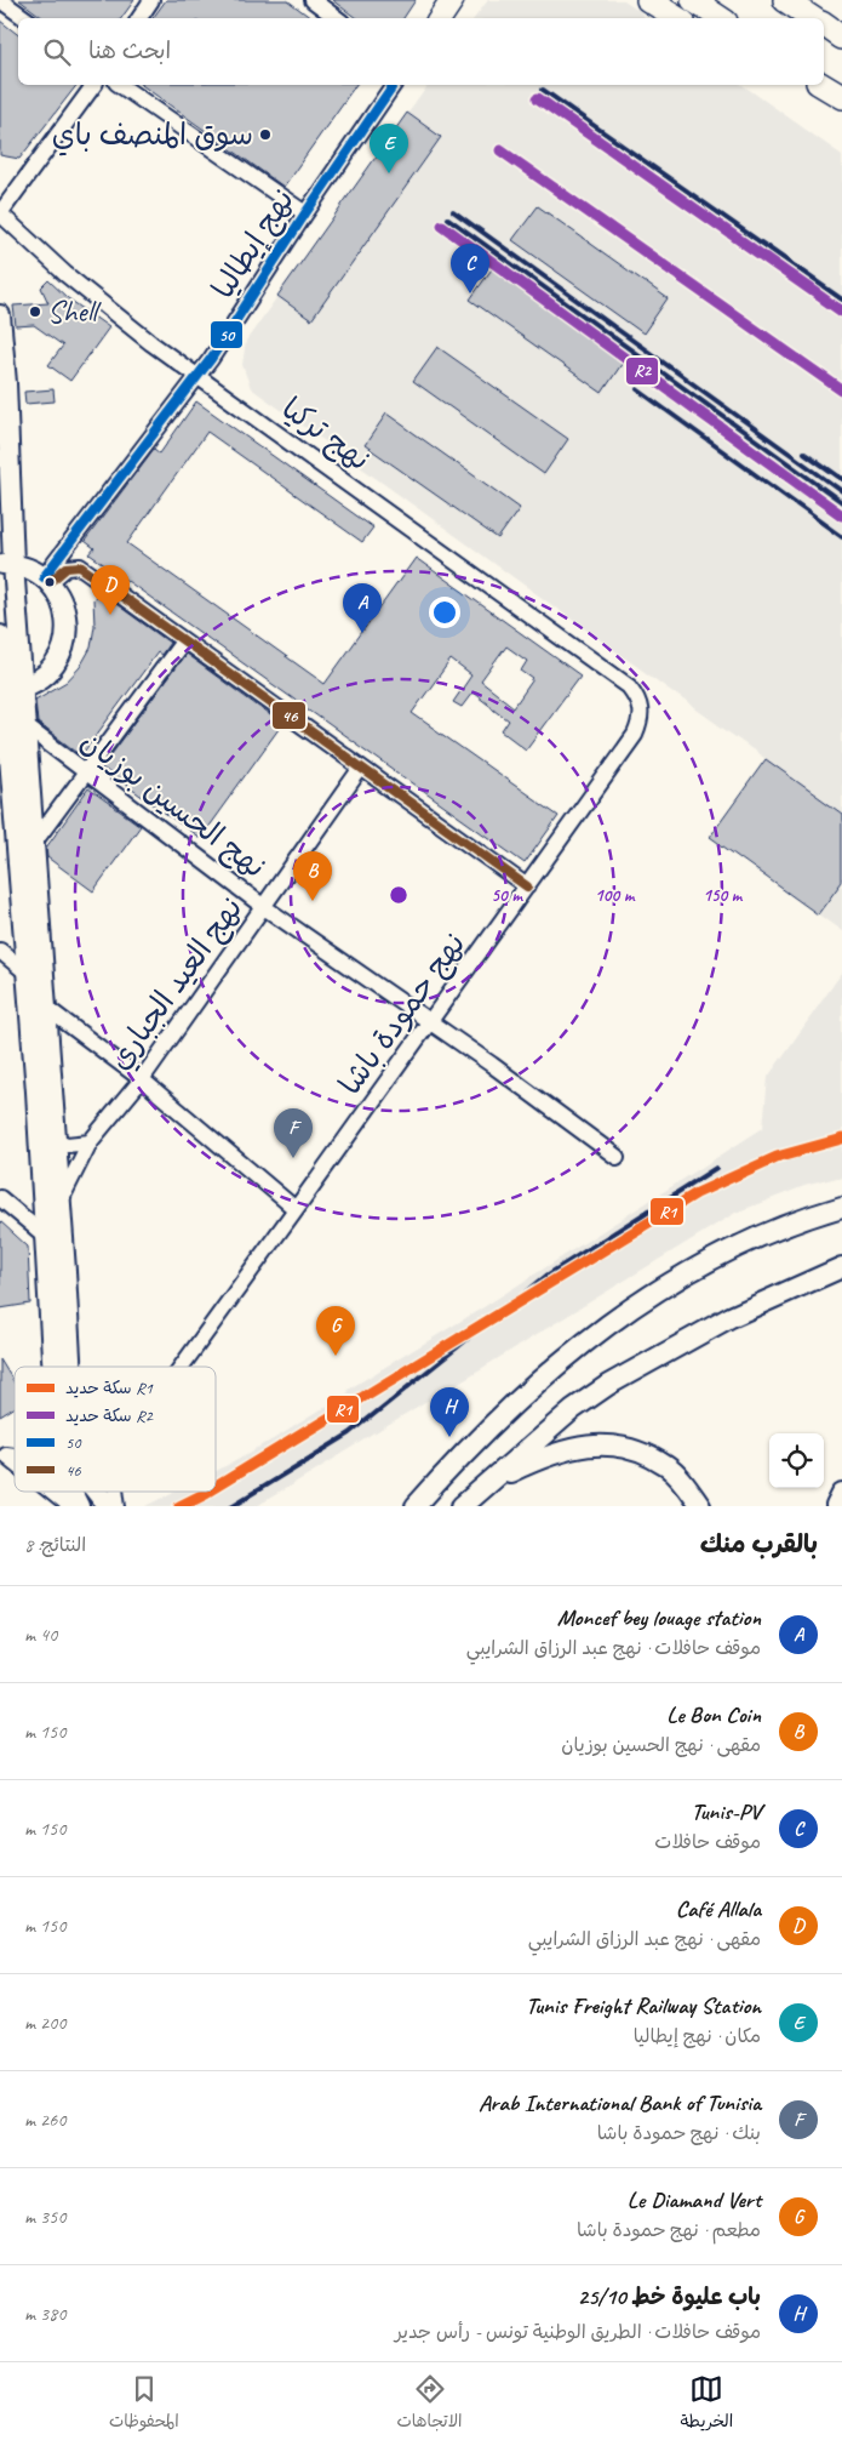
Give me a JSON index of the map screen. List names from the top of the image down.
{
  "streets": {
    "street": [
      "نهج إيطاليا",
      "نهج تركيا",
      "نهج الحسين بوزيان",
      "نهج العيد الجباري",
      "نهج حمودة باشا"
    ]
  },
  "crossings": [
    ["نهج إيطاليا", "نهج تركيا"],
    ["نهج تركيا", "نهج حمودة باشا"],
    ["نهج الحسين بوزيان", "نهج العيد الجباري"],
    ["نهج الحسين بوزيان", "نهج حمودة باشا"]
  ],
  "places": ["سوق المنصف باي", "Shell"],
  "lines": [
    "transit line 50",
    "rail line R2",
    "transit line 46",
    "rail line R1"
  ],
  "legend": [
    "سكة حديد R1",
    "سكة حديد R2",
    "50",
    "46"
  ],
  "page": {
    "search": "ابحث هنا",
    "pins": [
      "E",
      "C",
      "D",
      "A",
      "B",
      "F",
      "G",
      "H"
    ],
    "heading": ["بالقرب منك", "النتائج: 8"],
    "list": [
      {
        "mark": "A",
        "name": "Moncef bey louage station",
        "note": "موقف حافلات · نهج عبد الرزاق الشرايبي",
        "value": "40 m"
      },
      {
        "mark": "B",
        "name": "Le Bon Coin",
        "note": "مقهى · نهج الحسين بوزيان",
        "value": "150 m"
      },
      {
        "mark": "C",
        "name": "Tunis-PV",
        "note": "موقف حافلات",
        "value": "150 m"
      },
      {
        "mark": "D",
        "name": "Café Allala",
        "note": "مقهى · نهج عبد الرزاق الشرايبي",
        "value": "150 m"
      },
      {
        "mark": "E",
        "name": "Tunis Freight Railway Station",
        "note": "مكان · نهج إيطاليا",
        "value": "200 m"
      },
      {
        "mark": "F",
        "name": "Arab International Bank of Tunisia",
        "note": "بنك · نهج حمودة باشا",
        "value": "260 m"
      },
      {
        "mark": "G",
        "name": "Le Diamand Vert",
        "note": "مطعم · نهج حمودة باشا",
        "value": "350 m"
      },
      {
        "mark": "H",
        "name": "باب عليوة خط 25/10",
        "note": "موقف حافلات · الطريق الوطنية تونس - رأس جدير",
        "value": "380 m"
      }
    ],
    "nav": ["الخريطة", "الاتجاهات", "المحفوظات"]
  },
  "rings": ["50 m", "100 m", "150 m"]
}
